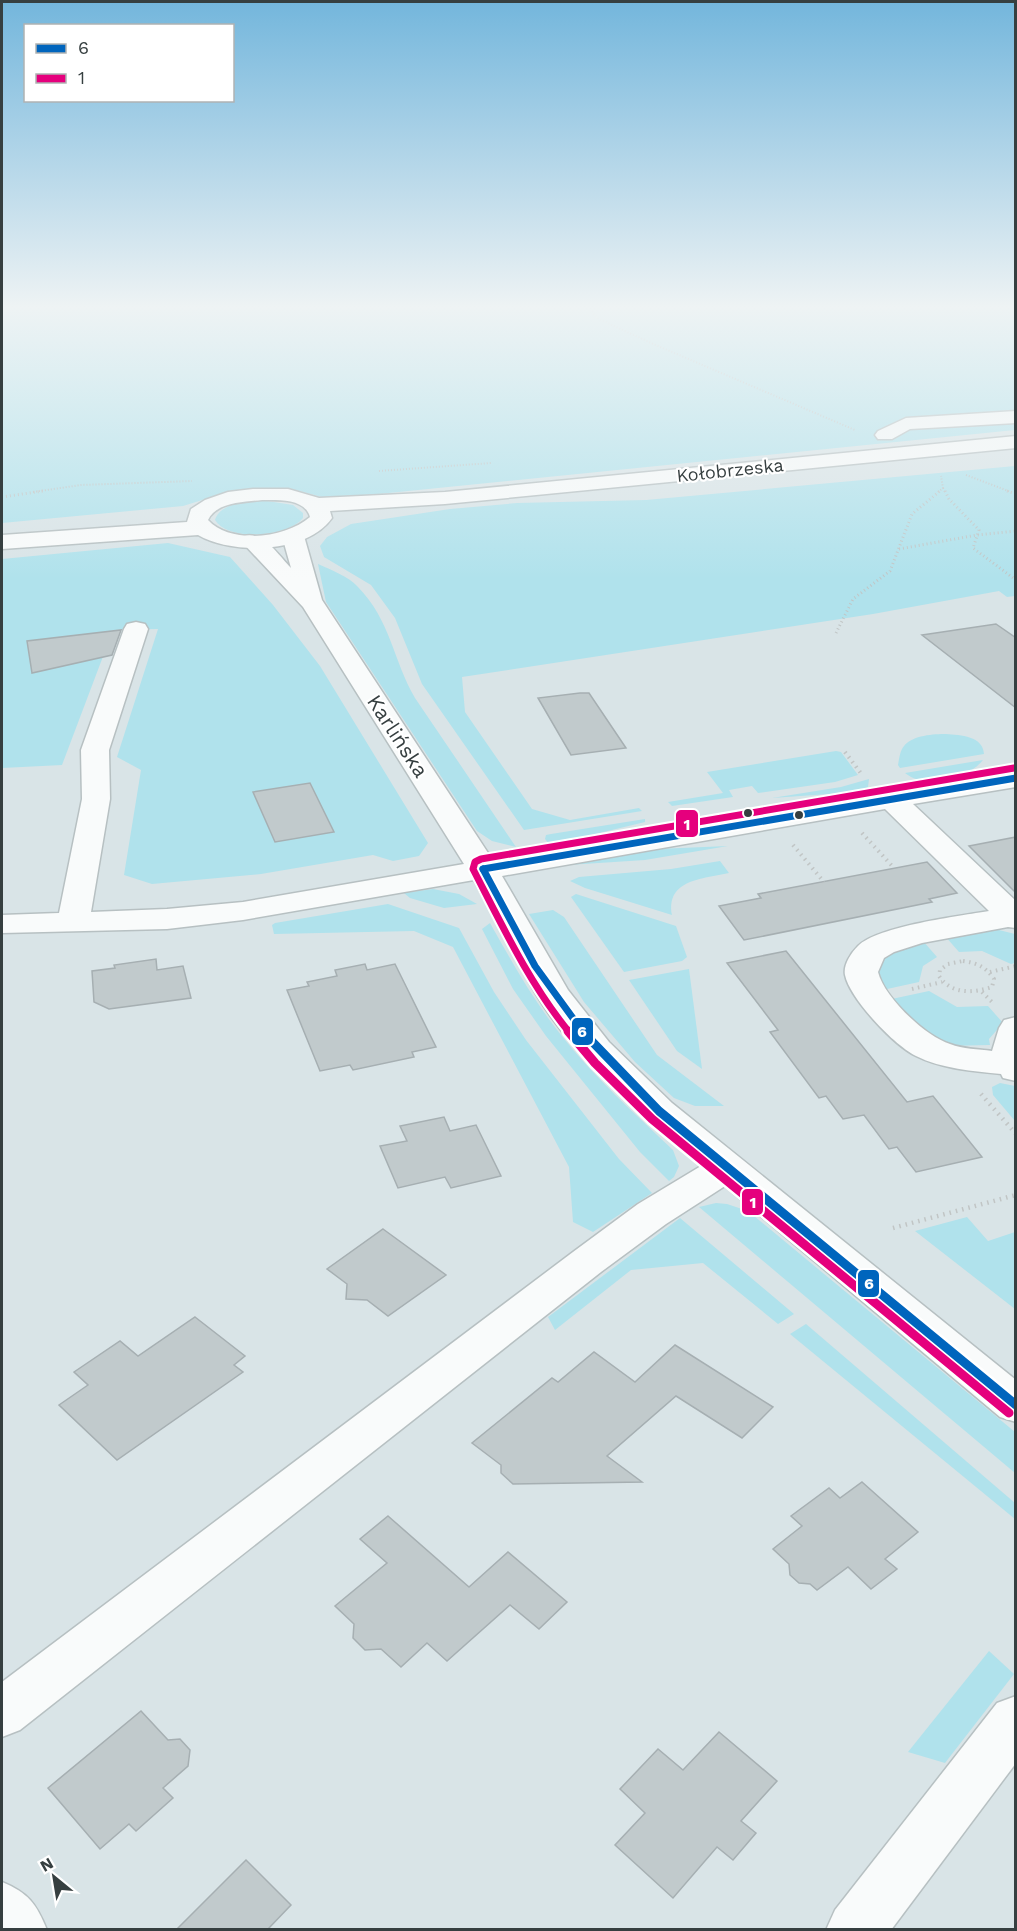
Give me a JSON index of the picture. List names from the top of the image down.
{
  "streets": {
    "street": ["Kołobrzeska", "Karlińska"]
  },
  "lines": ["transit line 1", "transit line 6"],
  "legend": ["6", "1"],
  "north": "top left"
}
